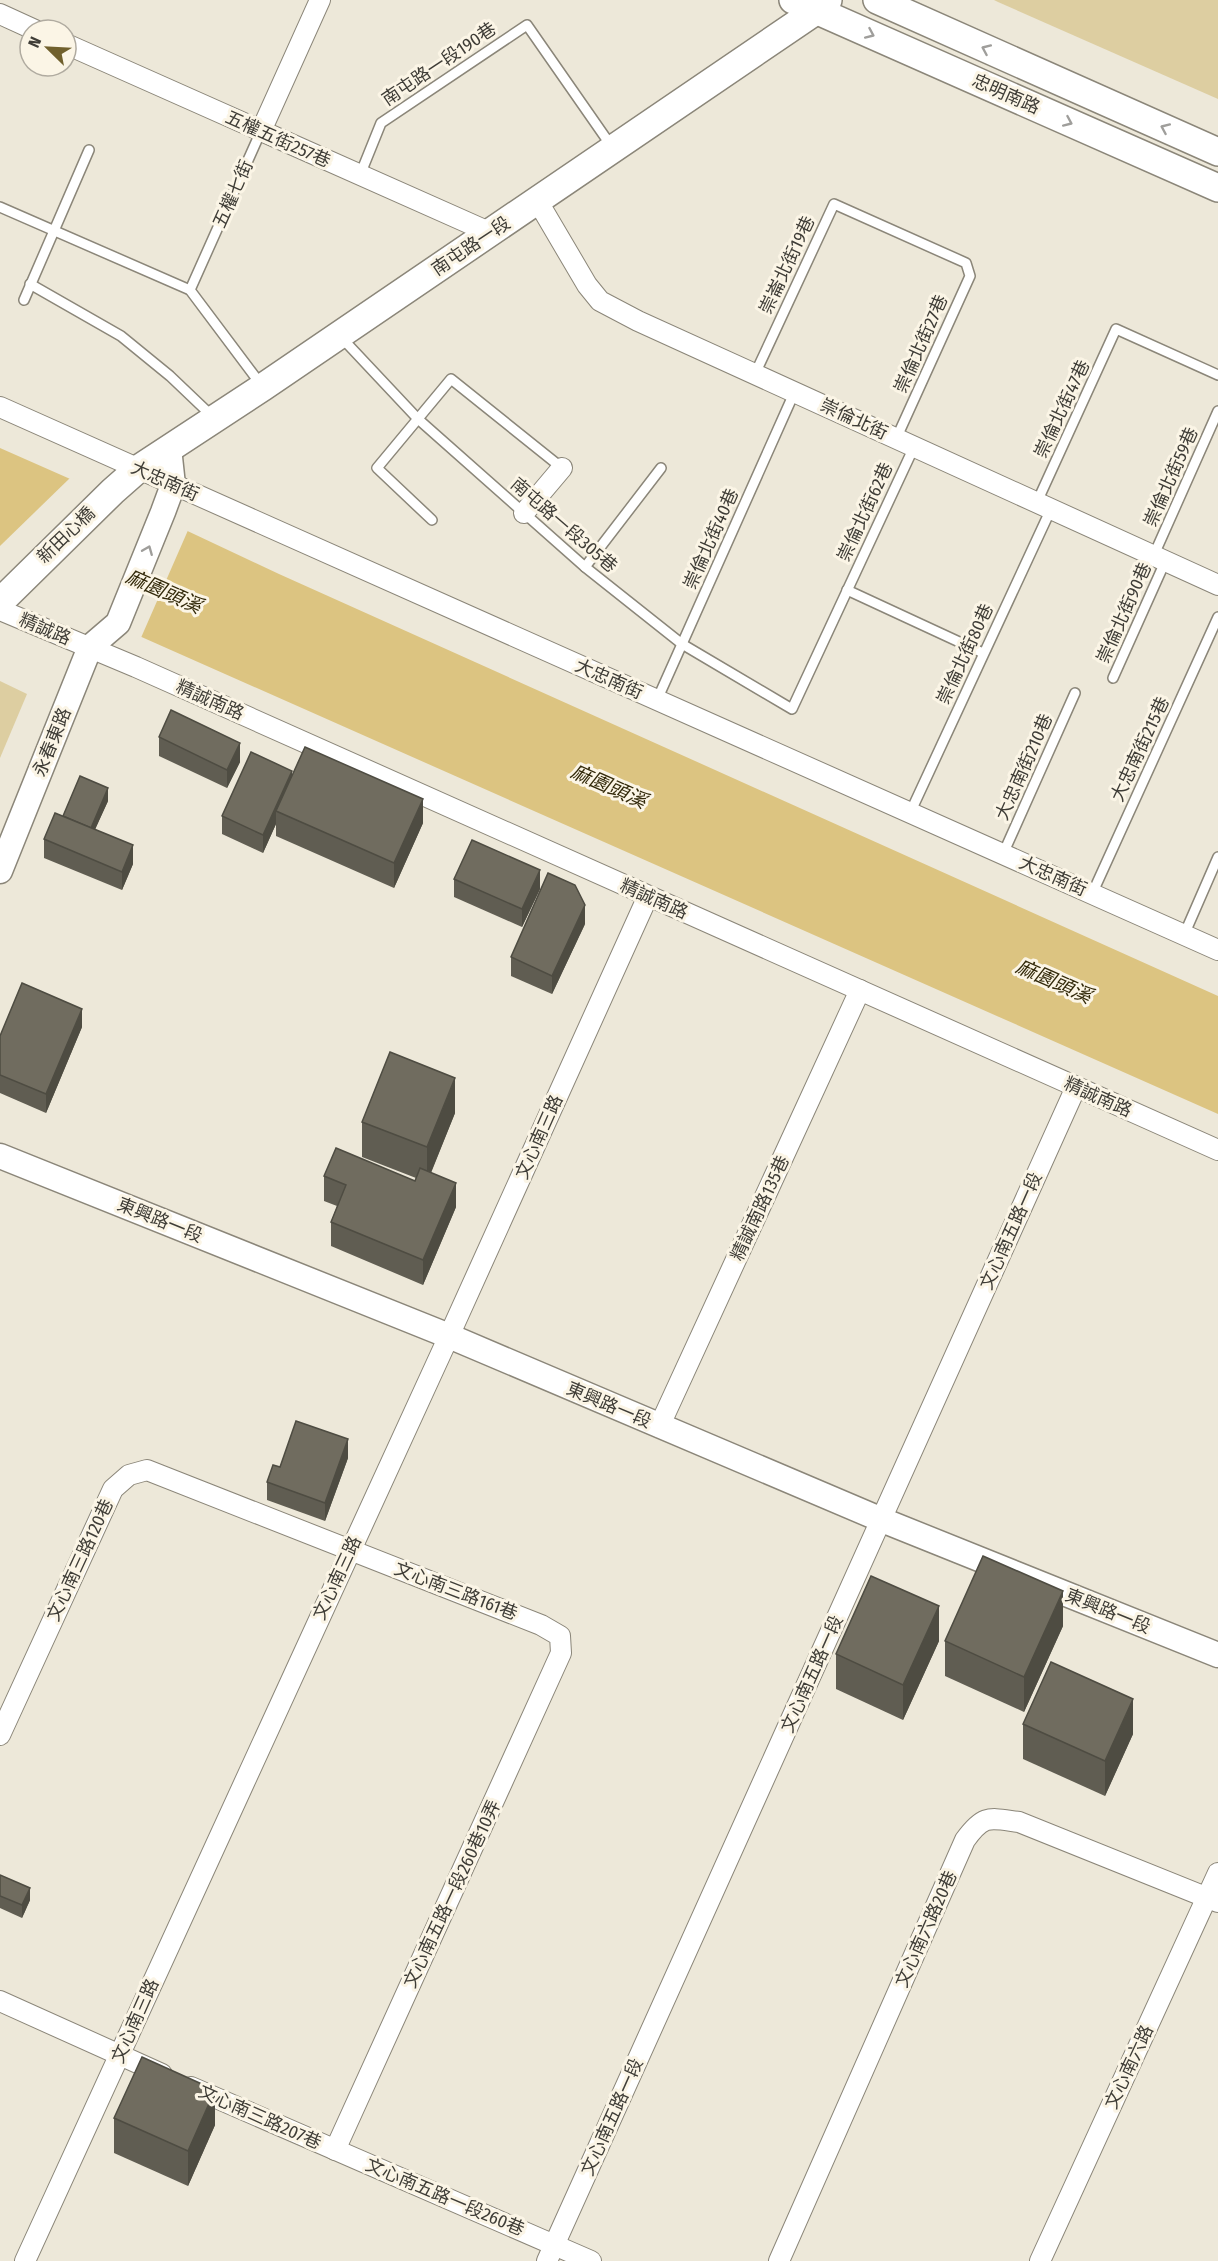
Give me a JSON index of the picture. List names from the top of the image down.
{
  "streets": {
    "main road": ["忠明南路", "南屯路一段", "新田心橋"],
    "street": [
      "五權五街257巷",
      "五權七街",
      "崇倫北街",
      "大忠南街",
      "精誠路",
      "精誠南路",
      "永春東路",
      "文心南三路",
      "精誠南路135巷",
      "東興路一段",
      "文心南五路一段",
      "文心南三路120巷",
      "文心南三路161巷",
      "文心南五路一段260巷10弄",
      "文心南六路20巷",
      "文心南六路",
      "文心南三路207巷",
      "文心南五路一段260巷"
    ],
    "lane": [
      "南屯路一段190巷",
      "崇崙北街19巷",
      "崇倫北街27巷",
      "崇倫北街47巷",
      "崇倫北街59巷",
      "崇倫北街62巷",
      "南屯路一段305巷",
      "崇倫北街40巷",
      "崇倫北街90巷",
      "崇倫北街80巷",
      "大忠南街215巷",
      "大忠南街210巷"
    ]
  },
  "crossings": [
    ["南屯路一段190巷", "五權五街257巷"],
    ["南屯路一段190巷", "南屯路一段"],
    ["忠明南路", "南屯路一段"],
    ["五權五街257巷", "五權七街"],
    ["五權五街257巷", "南屯路一段"],
    ["南屯路一段", "崇倫北街"],
    ["南屯路一段", "大忠南街"],
    ["南屯路一段", "南屯路一段305巷"],
    ["南屯路一段", "新田心橋"],
    ["崇崙北街19巷", "崇倫北街27巷"],
    ["崇崙北街19巷", "崇倫北街"],
    ["崇倫北街27巷", "崇倫北街"],
    ["崇倫北街27巷", "崇倫北街62巷"],
    ["崇倫北街47巷", "崇倫北街"],
    ["崇倫北街47巷", "崇倫北街80巷"],
    ["崇倫北街", "崇倫北街59巷"],
    ["崇倫北街", "崇倫北街62巷"],
    ["崇倫北街", "崇倫北街40巷"],
    ["崇倫北街", "崇倫北街90巷"],
    ["崇倫北街", "崇倫北街80巷"],
    ["崇倫北街59巷", "崇倫北街90巷"],
    ["大忠南街", "崇倫北街40巷"],
    ["大忠南街", "崇倫北街80巷"],
    ["大忠南街", "永春東路"],
    ["大忠南街", "大忠南街215巷"],
    ["大忠南街", "大忠南街210巷"],
    ["崇倫北街62巷", "南屯路一段305巷"],
    ["崇倫北街62巷", "崇倫北街80巷"],
    ["南屯路一段305巷", "崇倫北街40巷"],
    ["精誠路", "精誠南路"],
    ["精誠路", "永春東路"],
    ["精誠南路", "永春東路"],
    ["精誠南路", "文心南三路"],
    ["精誠南路", "精誠南路135巷"],
    ["精誠南路", "文心南五路一段"],
    ["文心南三路", "東興路一段"],
    ["文心南三路", "文心南三路120巷"],
    ["文心南三路", "文心南三路161巷"],
    ["文心南三路", "文心南三路207巷"],
    ["精誠南路135巷", "東興路一段"],
    ["東興路一段", "文心南五路一段"],
    ["文心南五路一段", "文心南五路一段260巷"],
    ["文心南三路120巷", "文心南三路161巷"],
    ["文心南三路161巷", "文心南五路一段260巷10弄"],
    ["文心南五路一段260巷10弄", "文心南三路207巷"],
    ["文心南五路一段260巷10弄", "文心南五路一段260巷"],
    ["文心南六路20巷", "文心南六路"],
    ["文心南三路207巷", "文心南五路一段260巷"]
  ],
  "one_way": ["永春東路"],
  "water": ["麻園頭溪"],
  "north": "top left"
}
